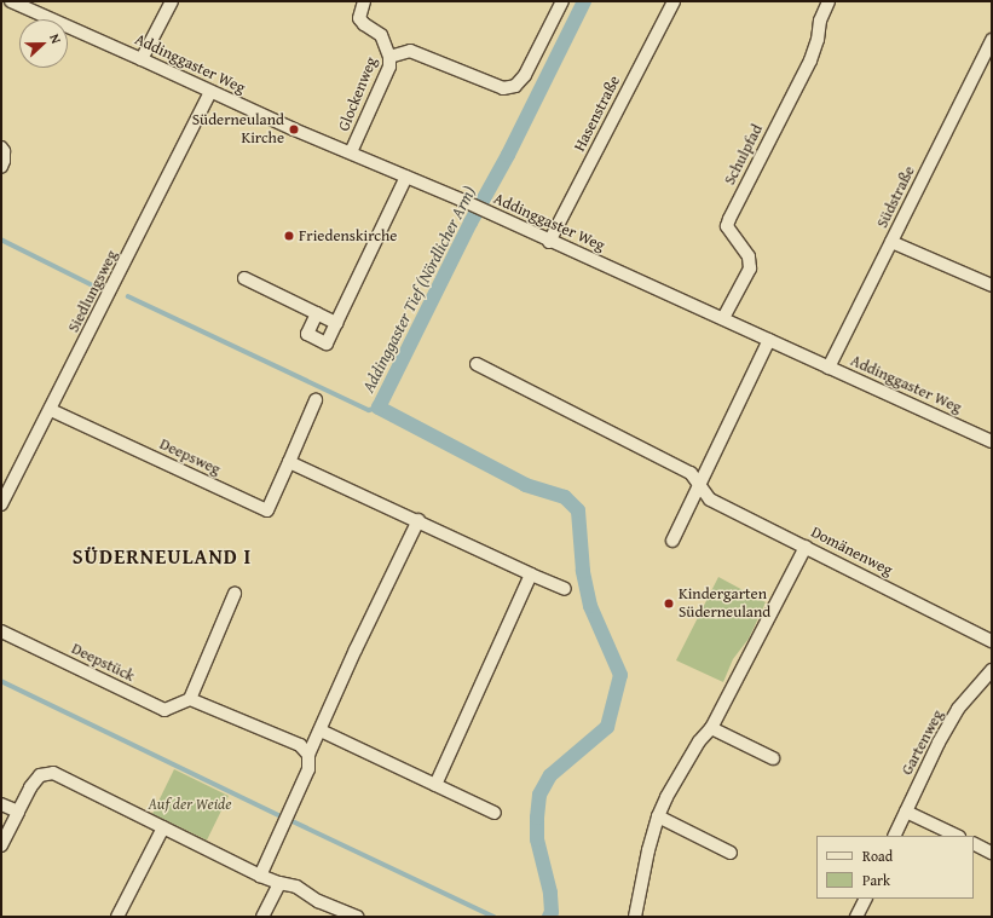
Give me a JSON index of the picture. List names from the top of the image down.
{
  "streets": {
    "street": [
      "Addinggaster Weg",
      "Glockenweg",
      "Hasenstraße",
      "Schulpfad",
      "Südstraße",
      "Siedlungsweg",
      "Deepsweg",
      "Domänenweg",
      "Deepstück",
      "Gartenweg"
    ]
  },
  "crossings": [
    ["Addinggaster Weg", "Glockenweg"],
    ["Addinggaster Weg", "Hasenstraße"],
    ["Addinggaster Weg", "Schulpfad"],
    ["Addinggaster Weg", "Südstraße"],
    ["Addinggaster Weg", "Siedlungsweg"],
    ["Siedlungsweg", "Deepsweg"]
  ],
  "districts": ["SÜDERNEULAND I"],
  "water": ["Addinggaster Tief (Nördlicher Arm)"],
  "parks": ["Auf der Weide"],
  "places": ["Süderneuland Kirche", "Friedenskirche", "Kindergarten Süderneuland"],
  "legend": ["Road", "Park"],
  "north": "right"
}
